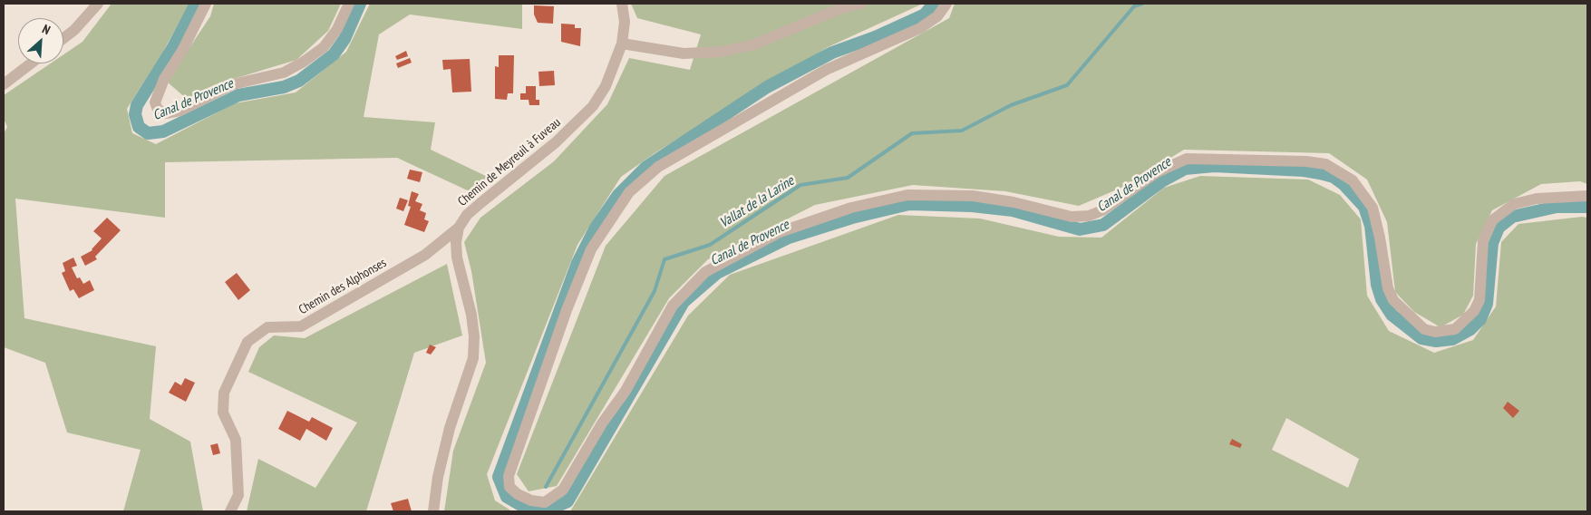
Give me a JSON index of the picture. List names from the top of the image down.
{
  "streets": {
    "street": ["Chemin de Meyreuil à Fuveau", "Chemin des Alphonses"]
  },
  "crossings": [
    ["Chemin de Meyreuil à Fuveau", "Chemin des Alphonses"]
  ],
  "water": ["Canal de Provence", "Vallat de la Larine"],
  "north": "top right"
}
